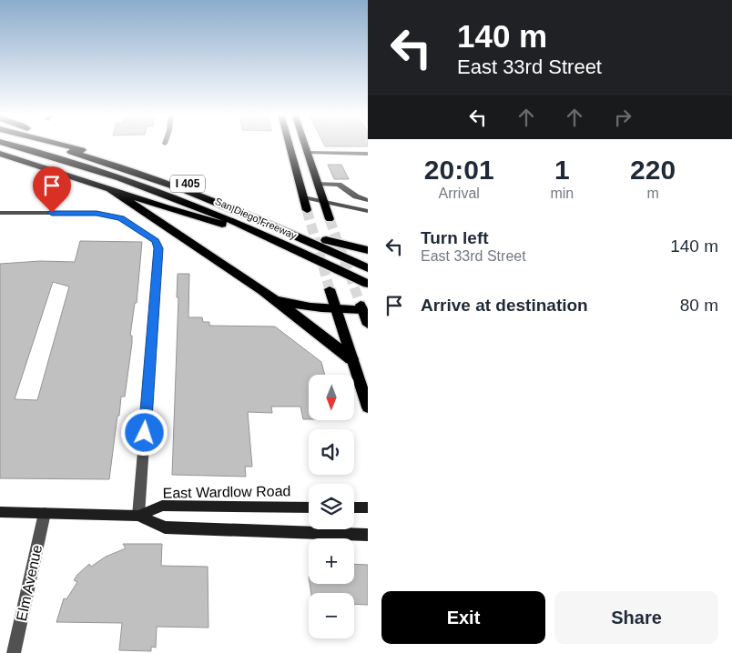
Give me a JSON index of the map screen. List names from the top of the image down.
{
  "streets": {
    "highway": ["I 405", "San Diego Freeway"],
    "main road": ["East Wardlow Road"],
    "street": ["Elm Avenue"]
  },
  "crossings": [
    ["East Wardlow Road", "Elm Avenue"]
  ],
  "north": "bottom",
  "page": {
    "turn": ["140 m", "East 33rd Street"],
    "eta": [
      "20:01",
      "Arrival",
      "1",
      "min",
      "220",
      "m"
    ],
    "list": [
      {
        "name": "Turn left",
        "note": "East 33rd Street",
        "value": "140 m"
      },
      {
        "name": "Arrive at destination",
        "value": "80 m"
      }
    ],
    "map_buttons": ["+", "−"],
    "buttons": ["Exit", "Share"]
  }
}
